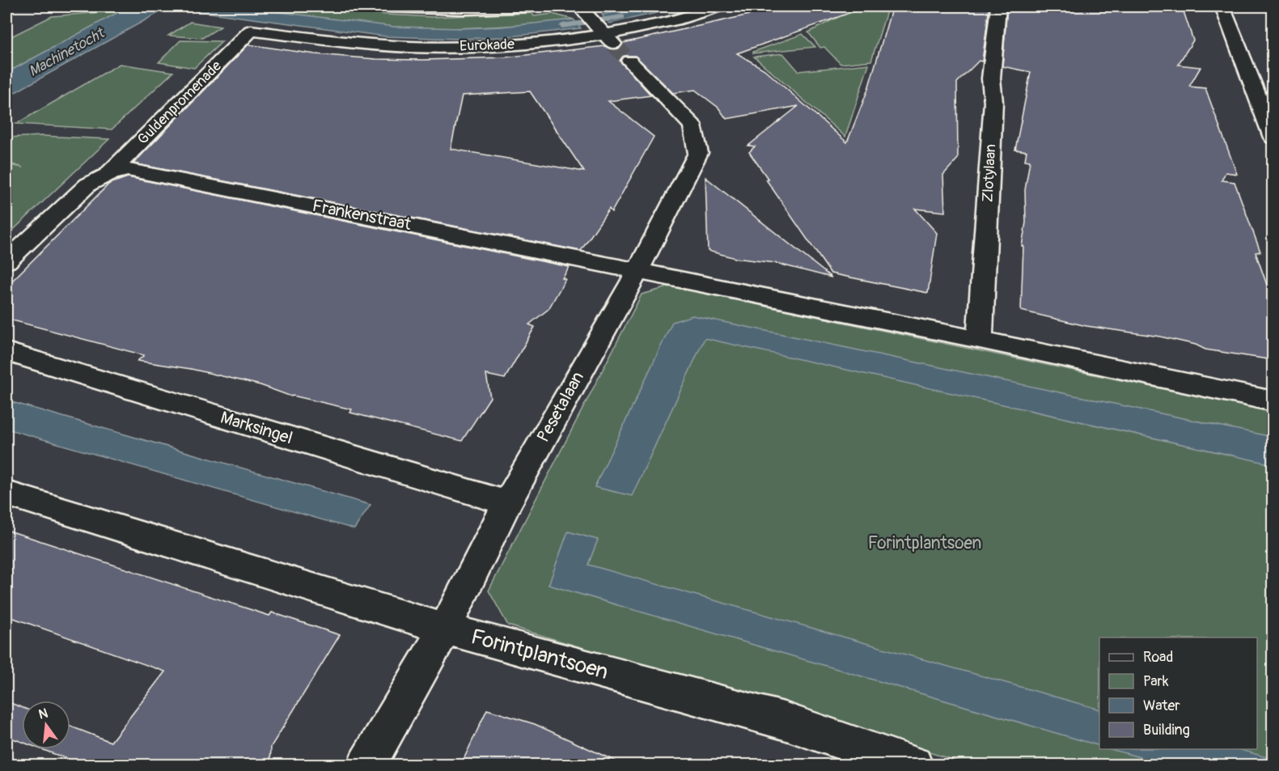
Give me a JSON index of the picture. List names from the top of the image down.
{
  "streets": {
    "street": [
      "Eurokade",
      "Guldenpromenade",
      "Zlotylaan",
      "Frankenstraat",
      "Pesetalaan",
      "Marksingel",
      "Forintplantsoen"
    ]
  },
  "crossings": [
    ["Eurokade", "Guldenpromenade"],
    ["Eurokade", "Pesetalaan"],
    ["Guldenpromenade", "Frankenstraat"],
    ["Frankenstraat", "Pesetalaan"],
    ["Pesetalaan", "Marksingel"],
    ["Pesetalaan", "Forintplantsoen"]
  ],
  "water": ["Machinetocht"],
  "parks": ["Forintplantsoen"],
  "legend": [
    "Road",
    "Park",
    "Water",
    "Building"
  ],
  "north": "top"
}
